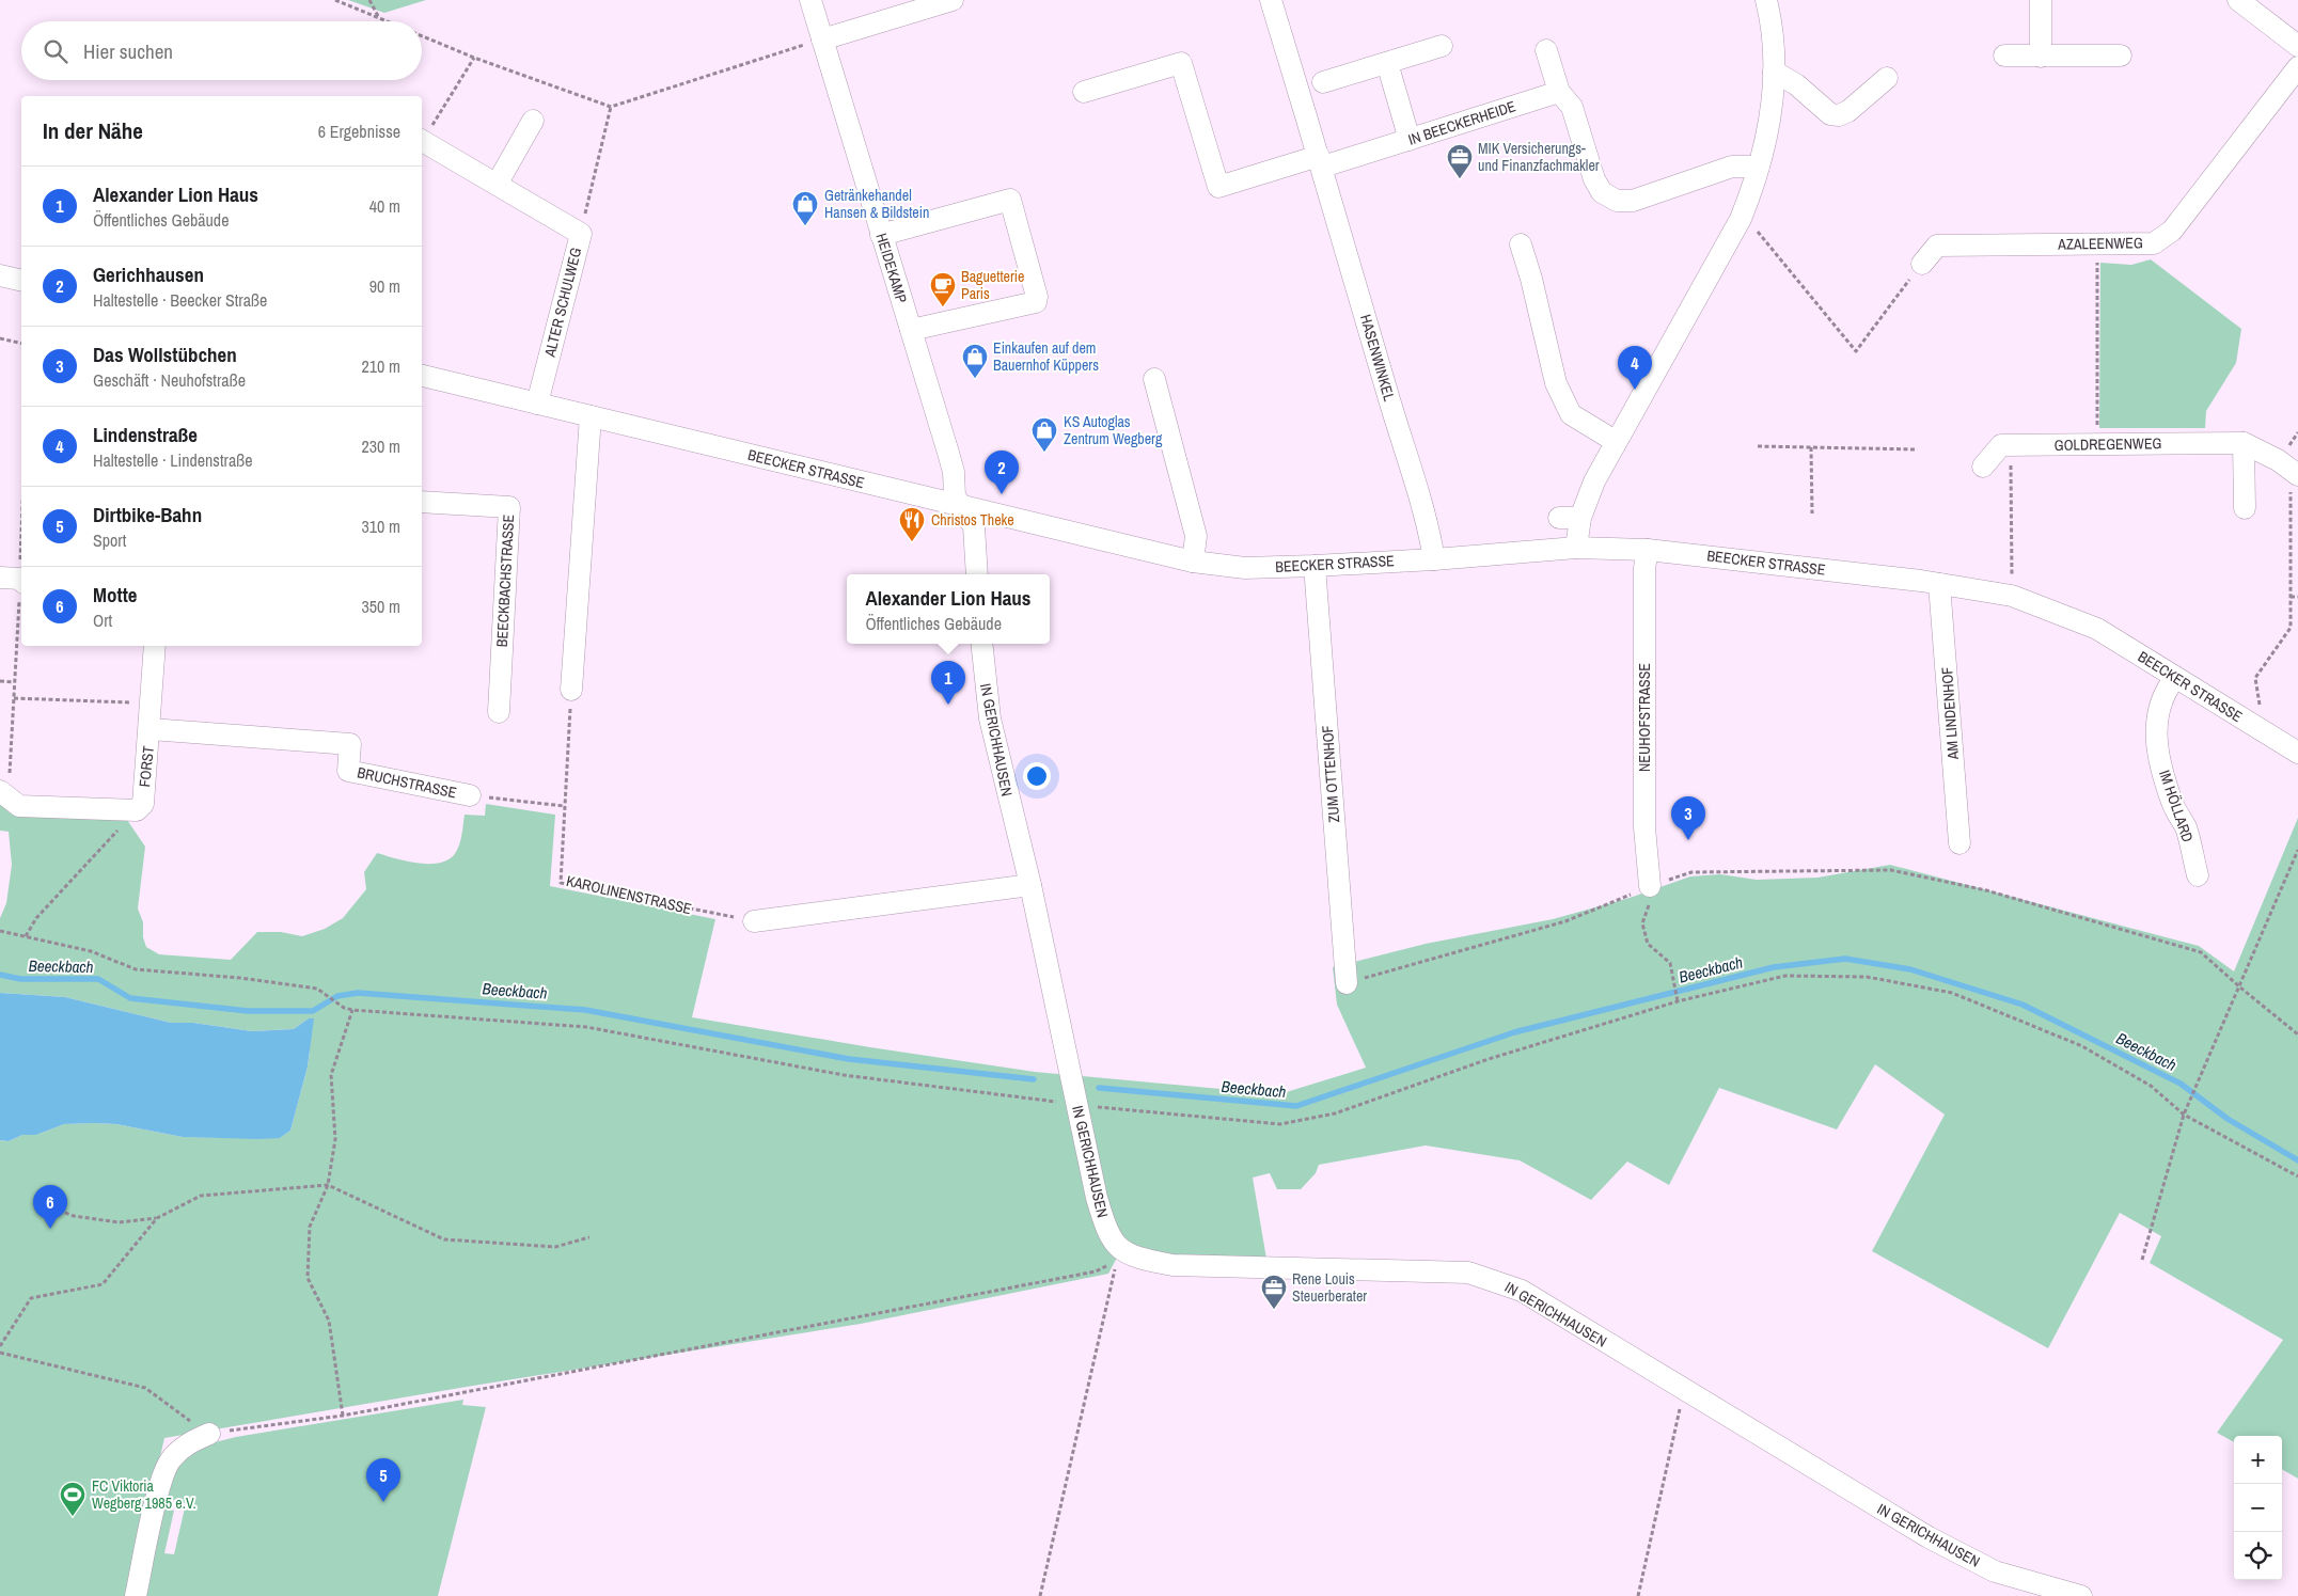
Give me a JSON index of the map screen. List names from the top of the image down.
{
  "streets": {
    "street": [
      "IN BEECKERHEIDE",
      "AZALEENWEG",
      "HEIDEKAMP",
      "ALTER SCHULWEG",
      "HASENWINKEL",
      "GOLDREGENWEG",
      "BEECKER STRASSE",
      "BEECKBACHSTRASSE",
      "AM LINDENHOF",
      "NEUHOFSTRASSE",
      "IN GERICHHAUSEN",
      "FORST",
      "ZUM OTTENHOF",
      "BRUCHSTRASSE",
      "IM HÖLLARD"
    ],
    "path": ["KAROLINENSTRASSE"]
  },
  "crossings": [
    ["IN BEECKERHEIDE", "HASENWINKEL"],
    ["HEIDEKAMP", "BEECKER STRASSE"],
    ["ALTER SCHULWEG", "BEECKER STRASSE"],
    ["HASENWINKEL", "BEECKER STRASSE"],
    ["BEECKER STRASSE", "AM LINDENHOF"],
    ["BEECKER STRASSE", "NEUHOFSTRASSE"],
    ["BEECKER STRASSE", "ZUM OTTENHOF"],
    ["BEECKER STRASSE", "IM HÖLLARD"],
    ["FORST", "BRUCHSTRASSE"],
    ["BRUCHSTRASSE", "KAROLINENSTRASSE"]
  ],
  "water": ["Beeckbach"],
  "places": {
    "office": ["MIK Versicherungs- und Finanzfachmakler", "Rene Louis Steuerberater"],
    "shop": ["Getränkehandel Hansen & Bildstein", "Einkaufen auf dem Bauernhof Küppers", "KS Autoglas Zentrum Wegberg"],
    "cafe": ["Baguetterie Paris"],
    "restaurant": ["Christos Theke"],
    "sports": ["FC Viktoria Wegberg 1985 e.V."]
  },
  "page": {
    "search": "Hier suchen",
    "heading": ["In der Nähe", "6 Ergebnisse"],
    "list": [
      {
        "mark": "1",
        "name": "Alexander Lion Haus",
        "note": "Öffentliches Gebäude",
        "value": "40 m"
      },
      {
        "mark": "2",
        "name": "Gerichhausen",
        "note": "Haltestelle · Beecker Straße",
        "value": "90 m"
      },
      {
        "mark": "3",
        "name": "Das Wollstübchen",
        "note": "Geschäft · Neuhofstraße",
        "value": "210 m"
      },
      {
        "mark": "4",
        "name": "Lindenstraße",
        "note": "Haltestelle · Lindenstraße",
        "value": "230 m"
      },
      {
        "mark": "5",
        "name": "Dirtbike-Bahn",
        "note": "Sport",
        "value": "310 m"
      },
      {
        "mark": "6",
        "name": "Motte",
        "note": "Ort",
        "value": "350 m"
      }
    ],
    "pins": [
      "4",
      "2",
      "1",
      "3",
      "6",
      "5"
    ],
    "popup": ["Alexander Lion Haus", "Öffentliches Gebäude"],
    "map_buttons": ["+", "−"]
  }
}
